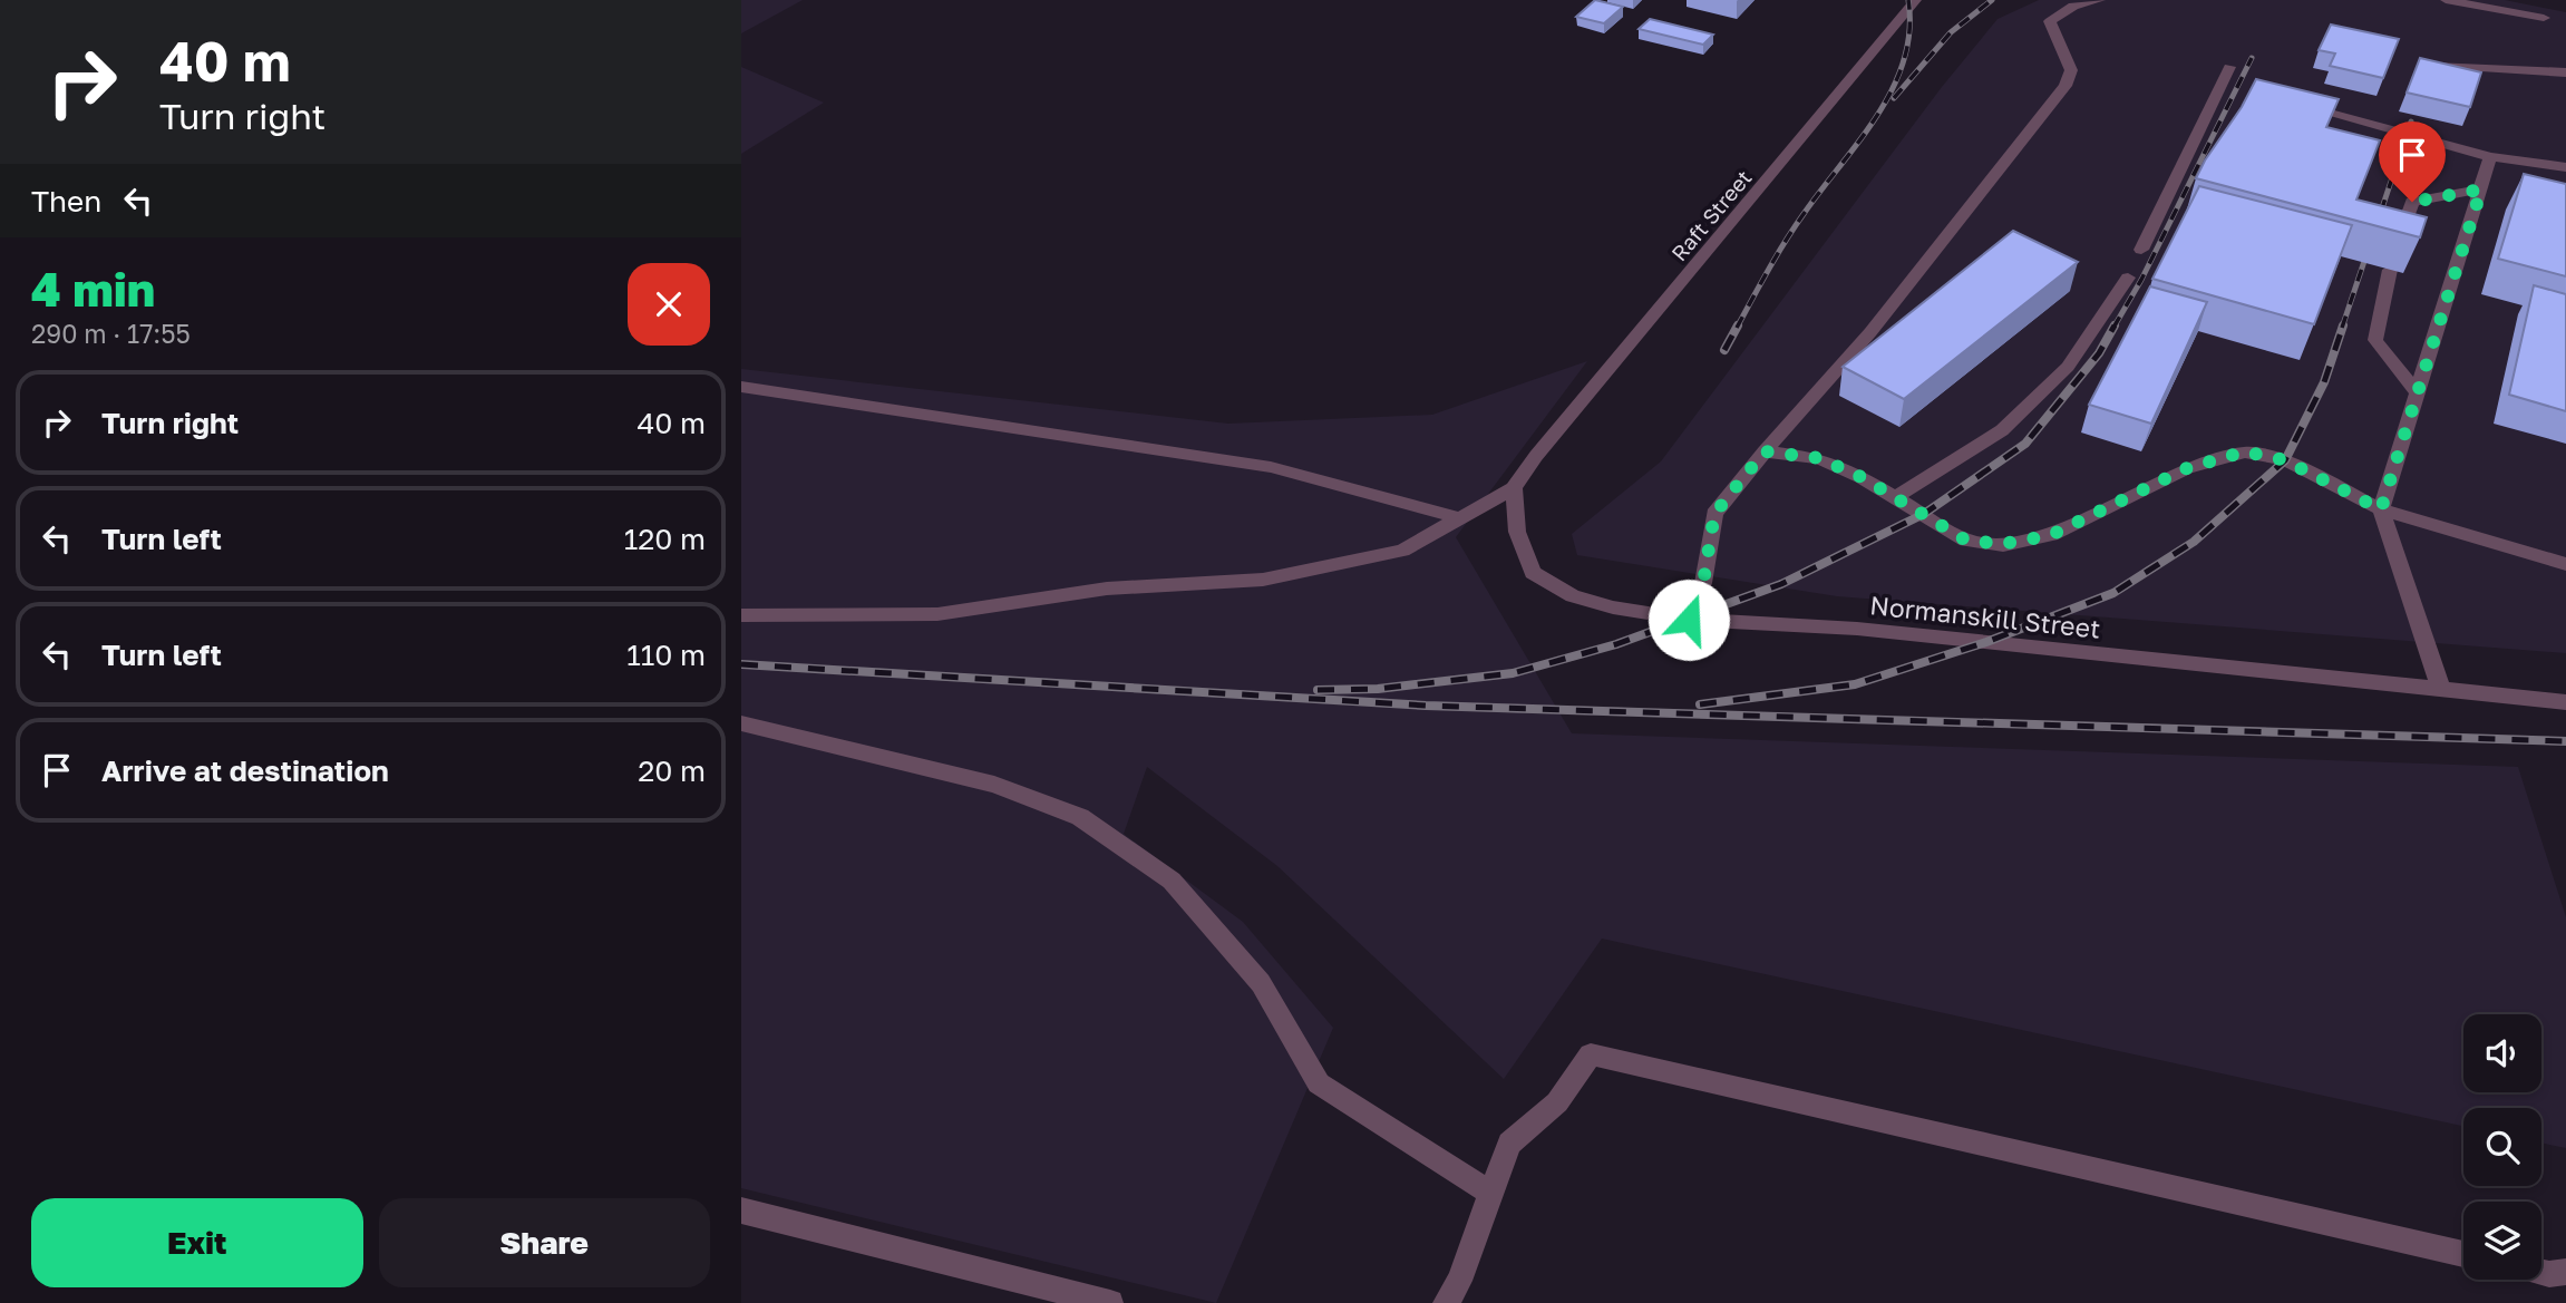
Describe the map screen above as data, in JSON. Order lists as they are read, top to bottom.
{
  "streets": {
    "lane": ["Raft Street", "Normanskill Street"]
  },
  "crossings": [
    ["Raft Street", "Normanskill Street"]
  ],
  "page": {
    "turn": ["40 m", "Turn right"],
    "then": "Then",
    "heading": ["4 min", "290 m · 17:55"],
    "list": [
      {
        "name": "Turn right",
        "value": "40 m"
      },
      {
        "name": "Turn left",
        "value": "120 m"
      },
      {
        "name": "Turn left",
        "value": "110 m"
      },
      {
        "name": "Arrive at destination",
        "value": "20 m"
      }
    ],
    "buttons": ["Exit", "Share"]
  }
}
